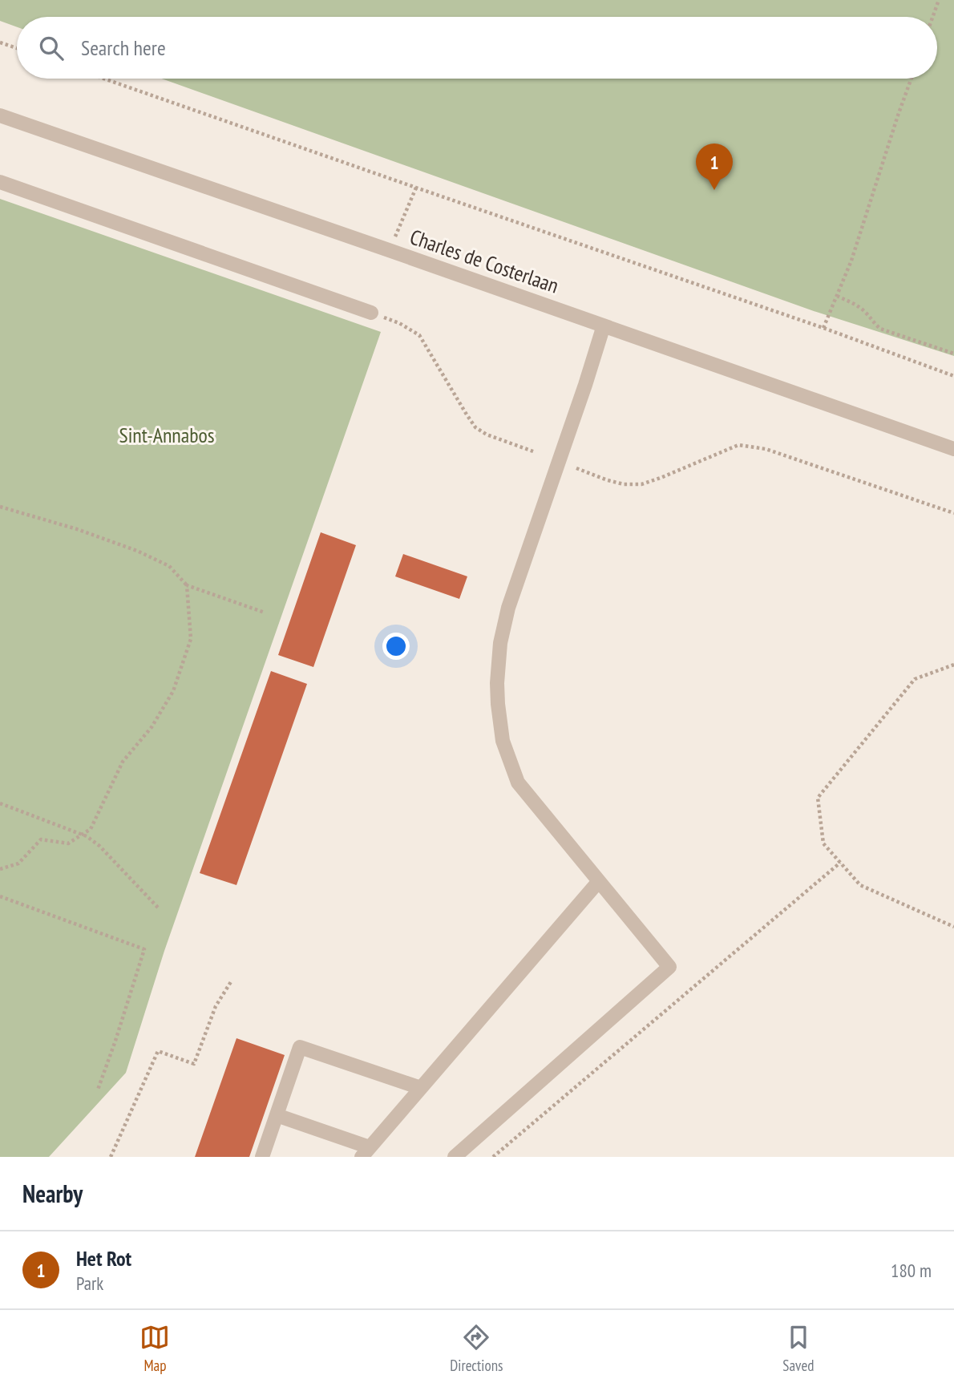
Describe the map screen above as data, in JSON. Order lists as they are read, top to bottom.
{
  "streets": {
    "lane": ["Charles de Costerlaan"]
  },
  "parks": ["Sint-Annabos"],
  "page": {
    "search": "Search here",
    "pins": "1",
    "heading": "Nearby",
    "list": [
      {
        "mark": "1",
        "name": "Het Rot",
        "note": "Park",
        "value": "180 m"
      }
    ],
    "nav": ["Map", "Directions", "Saved"]
  }
}
